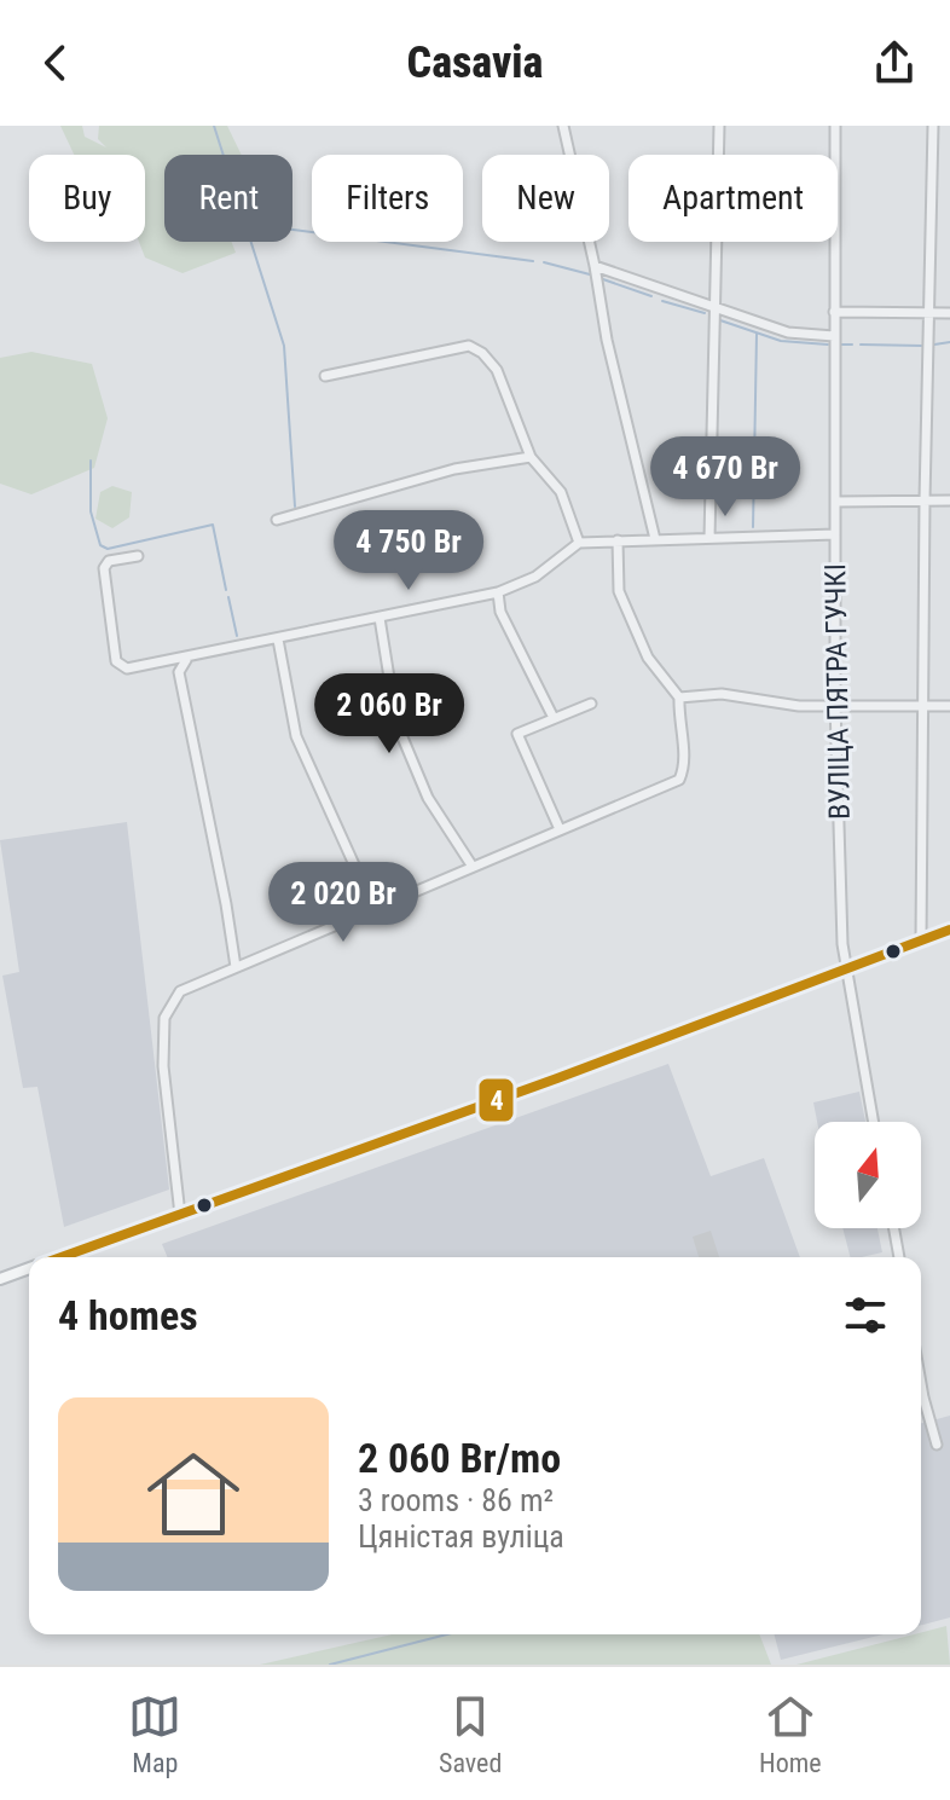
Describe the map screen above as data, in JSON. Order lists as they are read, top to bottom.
{
  "streets": {
    "street": ["ВУЛІЦА ПЯТРА ГУЧКІ"]
  },
  "lines": ["transit line 4"],
  "north": "top",
  "page": {
    "header": "Casavia",
    "chip": [
      "Buy",
      "Rent",
      "Filters",
      "New",
      "Apartment"
    ],
    "price": [
      "4 670 Br",
      "4 750 Br",
      "2 060 Br",
      "2 020 Br"
    ],
    "heading": "4 homes",
    "list": [
      {
        "name": "2 060 Br/mo",
        "note": "3 rooms · 86 m² · Цяністая вуліца"
      }
    ],
    "tabs": ["Map", "Saved", "Home"]
  }
}
